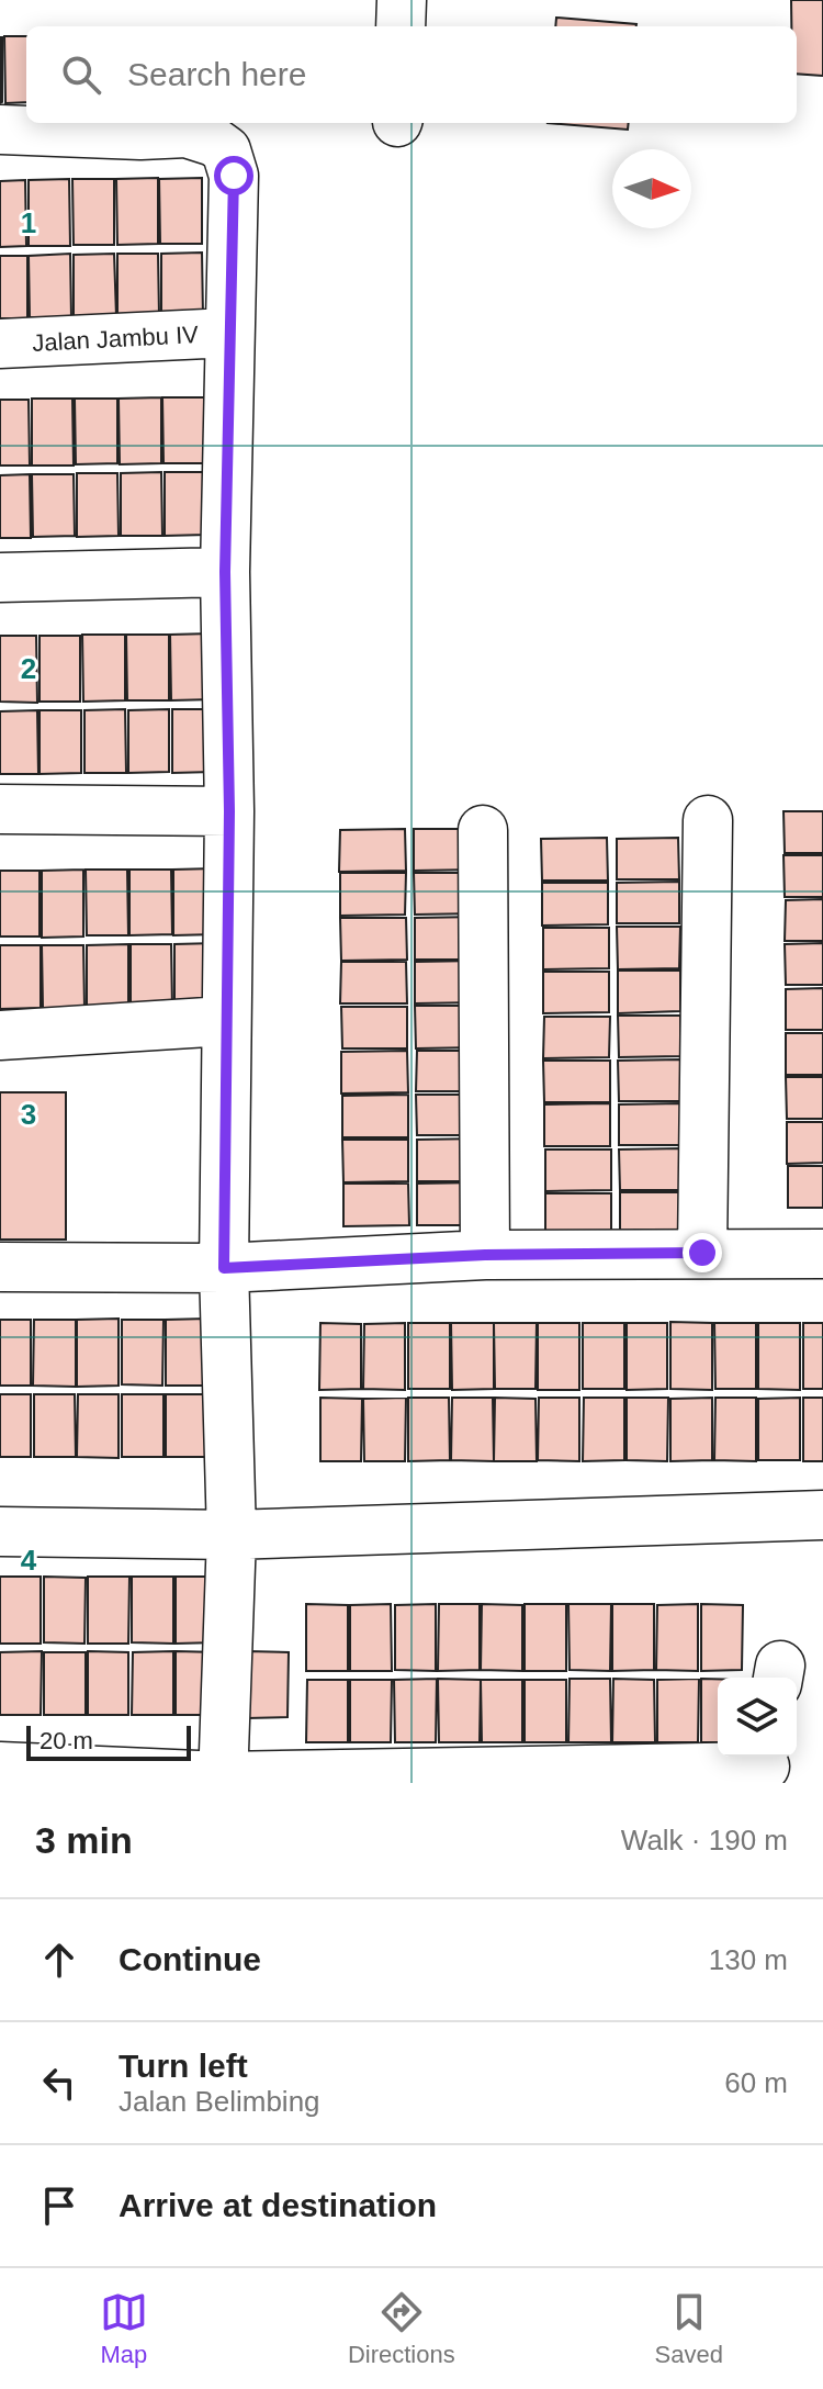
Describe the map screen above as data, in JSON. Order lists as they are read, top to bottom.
{
  "streets": {
    "street": ["Jalan Jambu IV"]
  },
  "scale_bar": "20 m",
  "north": "right",
  "page": {
    "search": "Search here",
    "scale": "20 m",
    "heading": ["3 min", "Walk · 190 m"],
    "list": [
      ["Continue", "130 m"],
      ["Turn left", "Jalan Belimbing", "60 m"],
      "Arrive at destination"
    ],
    "nav": ["Map", "Directions", "Saved"]
  },
  "grid": {
    "rows": [
      "1",
      "2",
      "3",
      "4"
    ]
  }
}
